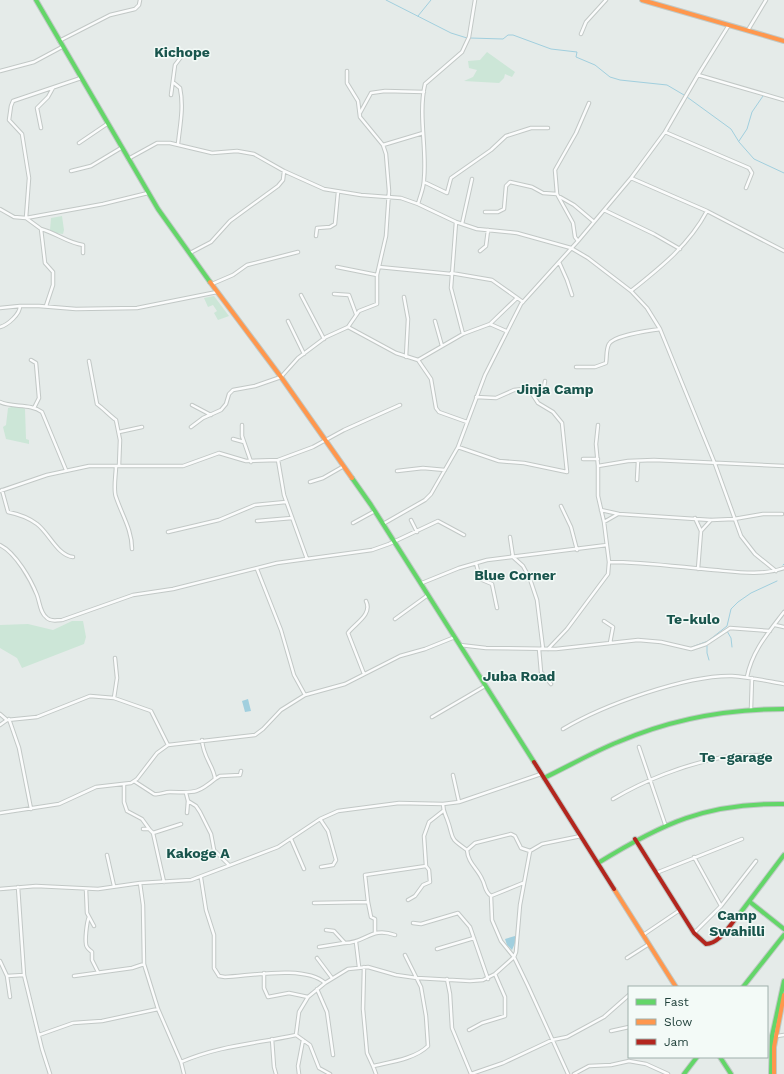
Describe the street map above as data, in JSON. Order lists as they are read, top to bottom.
{
  "districts": [
    "Kichope",
    "Jinja Camp",
    "Blue Corner",
    "Te-kulo",
    "Juba Road",
    "Te -garage",
    "Kakoge A",
    "Camp Swahilli"
  ],
  "legend": ["Fast", "Slow", "Jam"]
}
